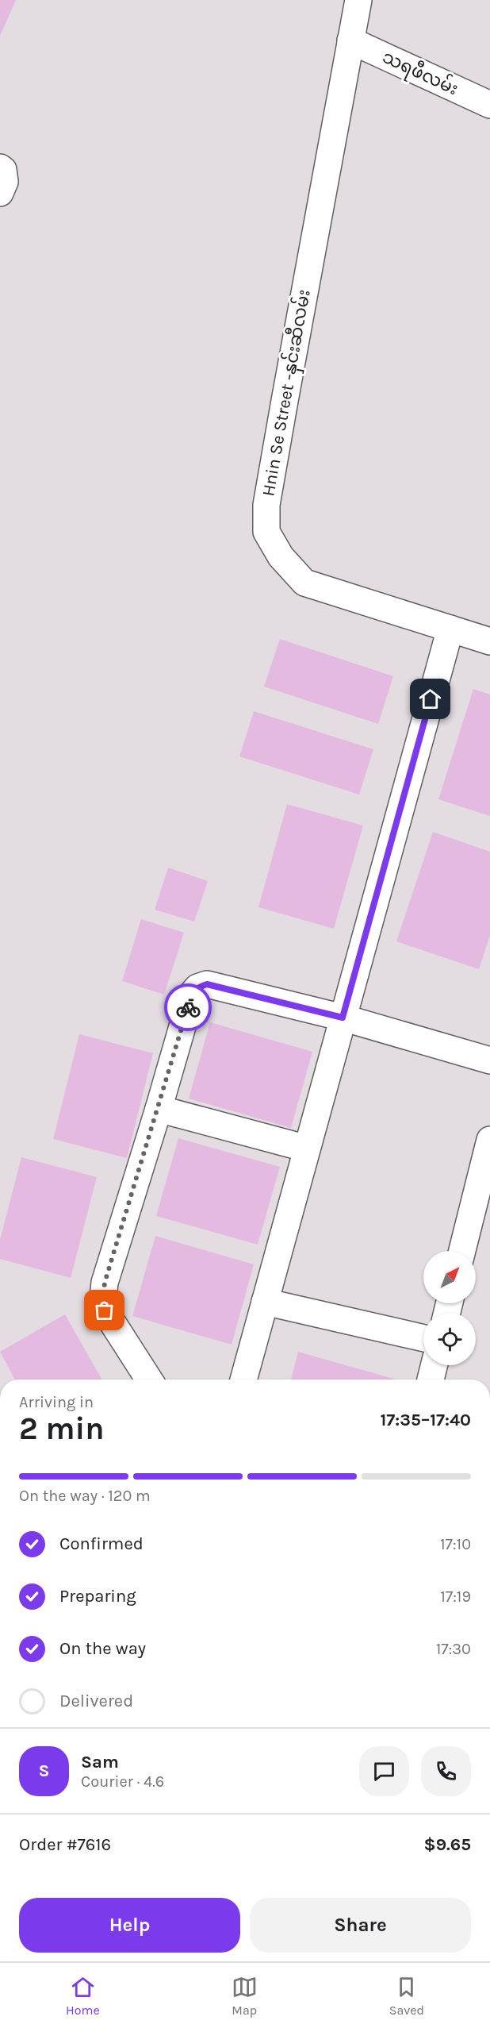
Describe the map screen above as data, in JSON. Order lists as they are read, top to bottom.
{
  "streets": {
    "street": ["သရဖီလမ်း", "Hnin Se Street -နှင်းဆီလမ်း"]
  },
  "crossings": [
    ["သရဖီလမ်း", "Hnin Se Street -နှင်းဆီလမ်း"]
  ],
  "north": "top right",
  "page": {
    "heading": ["2 min", "Arriving in", "17:35–17:40"],
    "panel": [
      "Sam",
      "Courier · 4.6",
      "Order #7616",
      "$9.65"
    ],
    "bar": "On the way · 120 m",
    "list": [
      ["Confirmed", "17:10"],
      ["Preparing", "17:19"],
      ["On the way", "17:30"],
      "Delivered"
    ],
    "round": "S",
    "buttons": ["Help", "Share"],
    "tabs": ["Home", "Map", "Saved"]
  }
}
